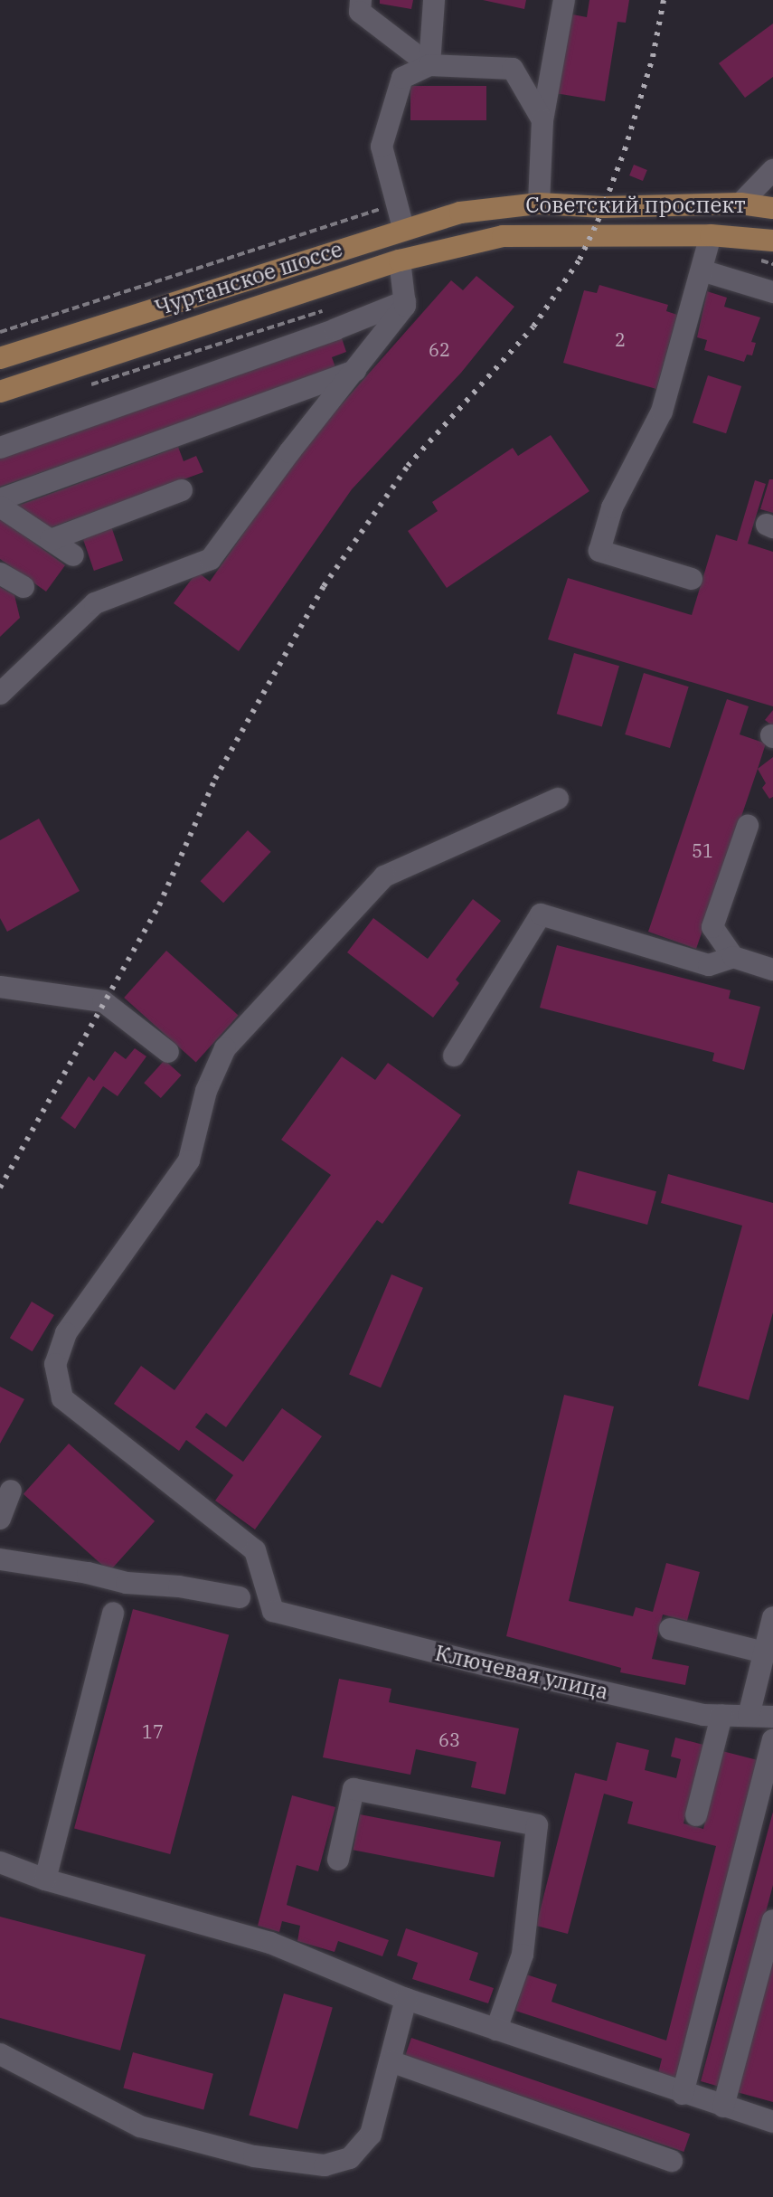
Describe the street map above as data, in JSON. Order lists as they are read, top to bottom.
{
  "streets": {
    "main road": ["Советский проспект", "Чуртанское шоссе"],
    "street": ["Ключевая улица"]
  },
  "crossings": [
    ["Советский проспект", "Чуртанское шоссе"]
  ],
  "house_numbers": [
    "2",
    "62",
    "51",
    "17",
    "63"
  ]
}
